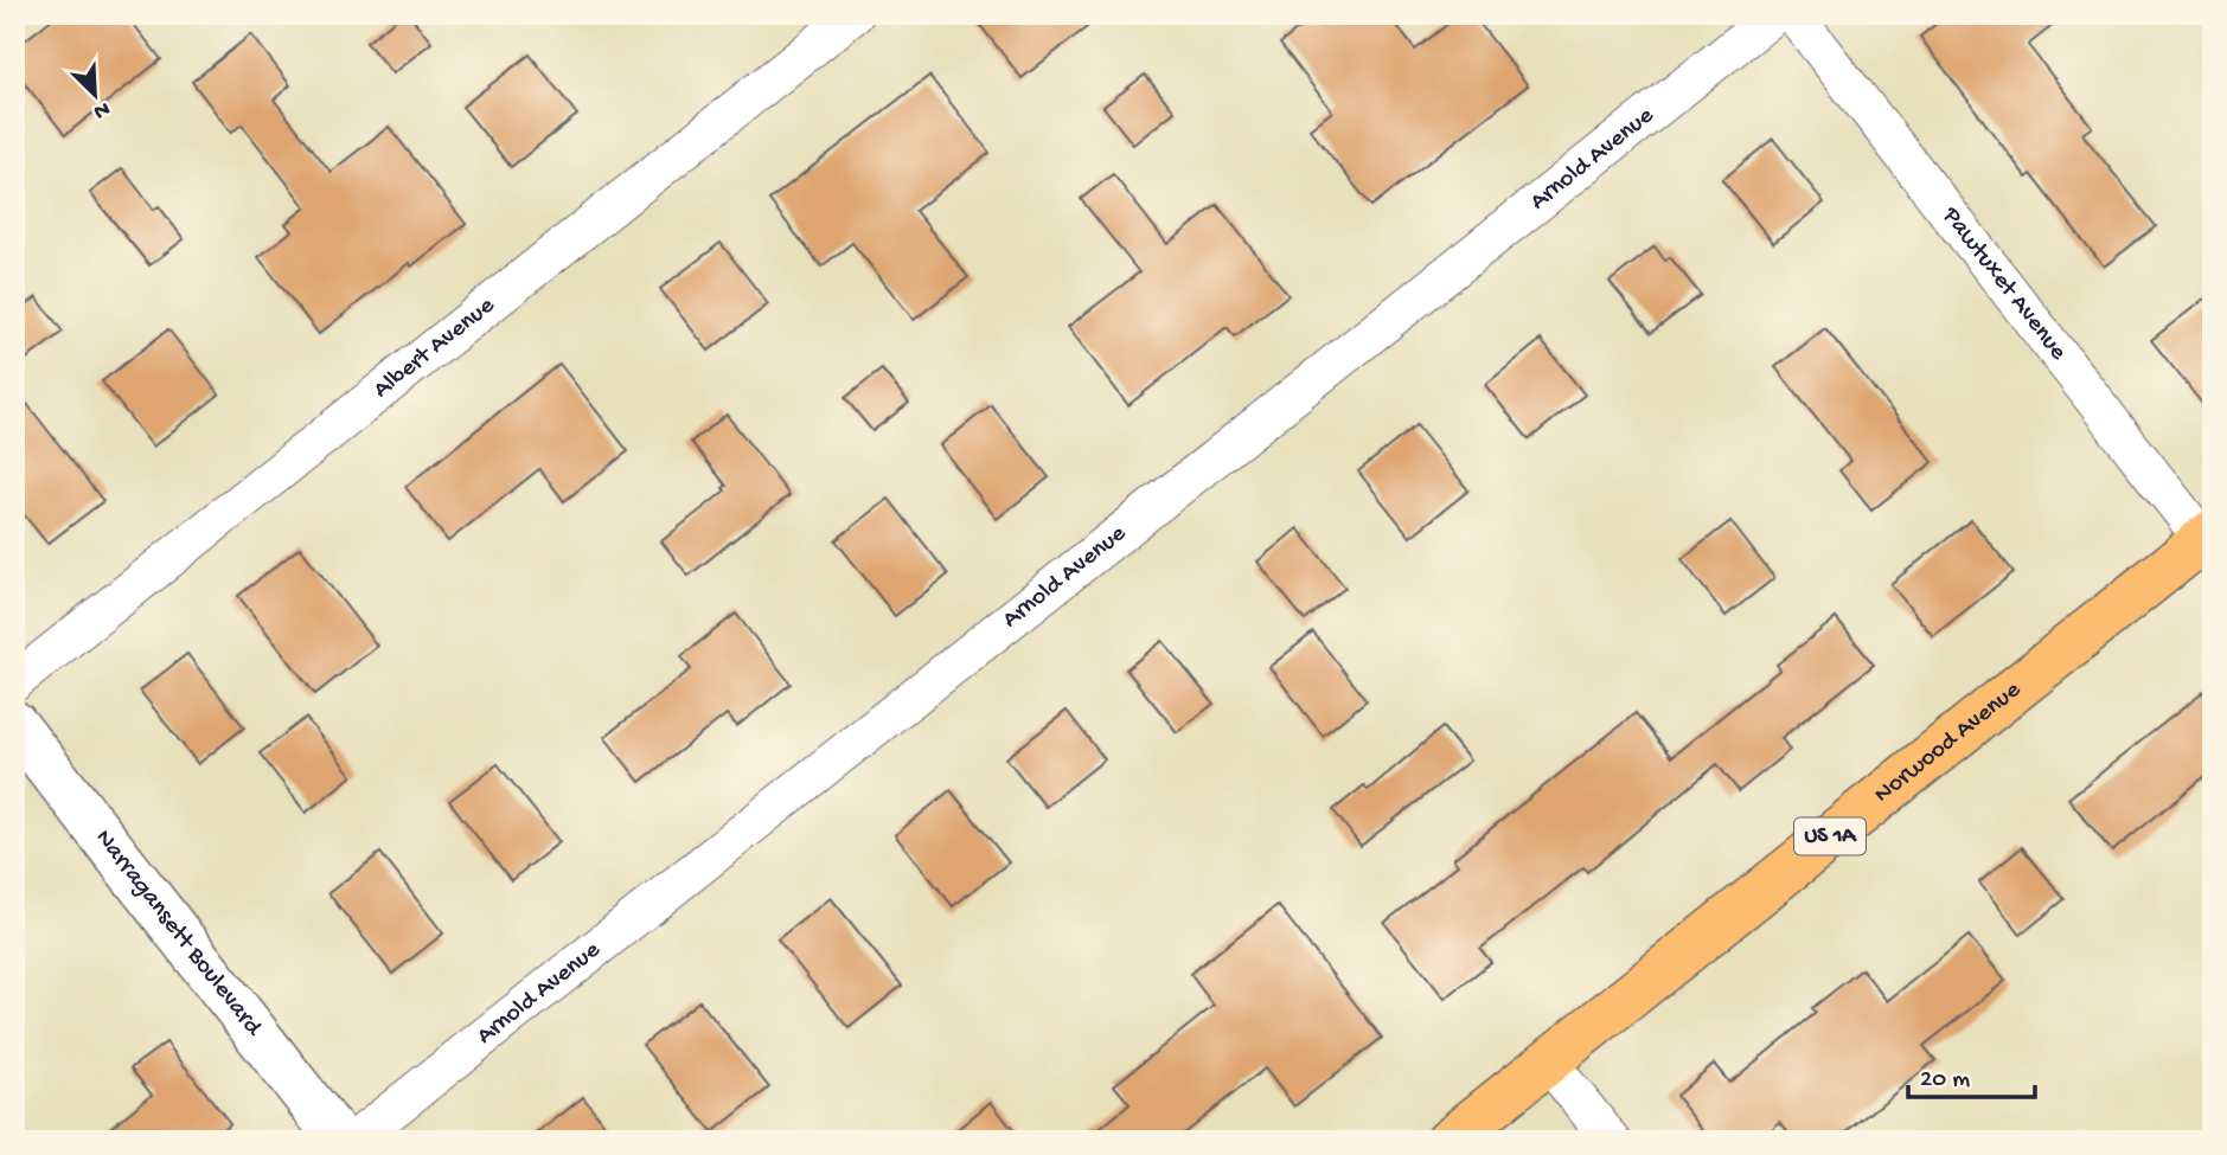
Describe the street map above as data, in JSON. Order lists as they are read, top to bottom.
{
  "streets": {
    "main road": ["Norwood Avenue", "US 1A"],
    "street": [
      "Arnold Avenue",
      "Pawtuxet Avenue",
      "Albert Avenue",
      "Narragansett Boulevard"
    ]
  },
  "crossings": [
    ["Pawtuxet Avenue", "Norwood Avenue"]
  ],
  "scale_bar": "20 m",
  "north": "bottom right"
}
